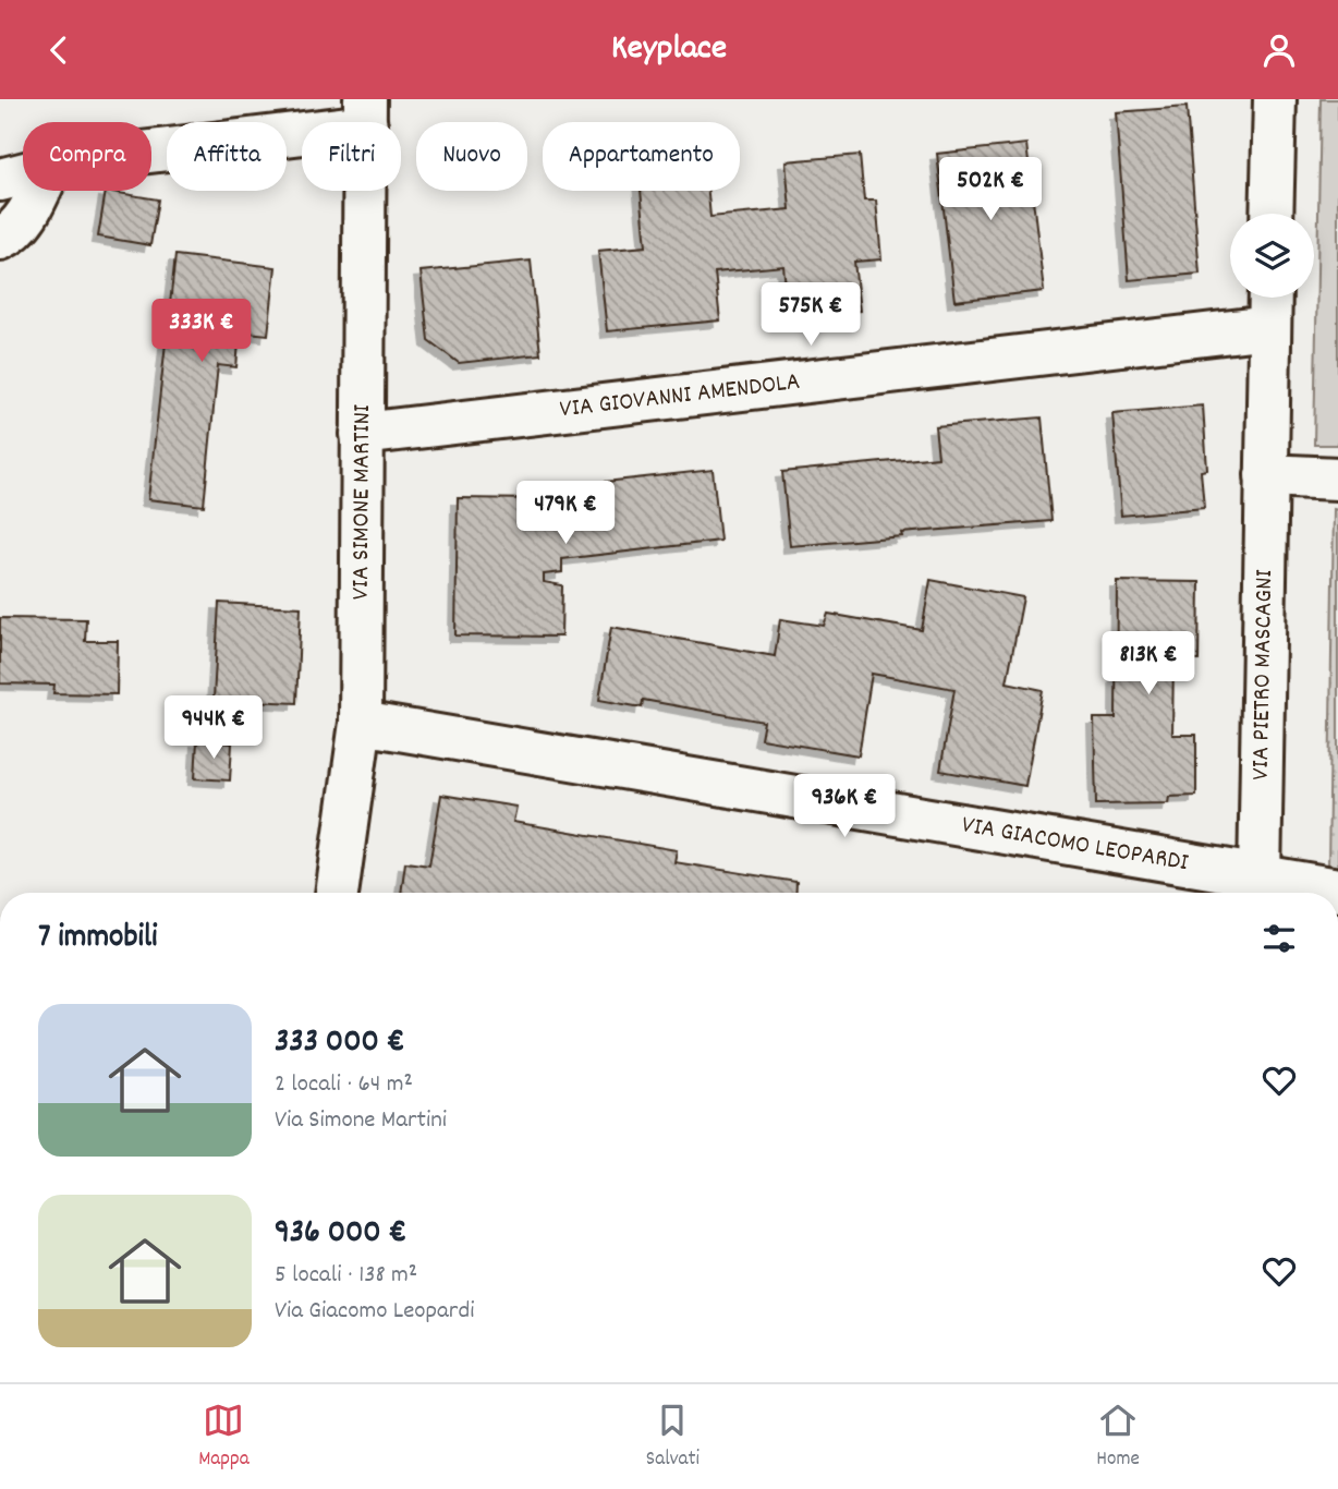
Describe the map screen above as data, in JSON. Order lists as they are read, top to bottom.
{
  "streets": {
    "street": [
      "VIA GIOVANNI AMENDOLA",
      "VIA SIMONE MARTINI",
      "VIA PIETRO MASCAGNI",
      "VIA GIACOMO LEOPARDI"
    ]
  },
  "crossings": [
    ["VIA GIOVANNI AMENDOLA", "VIA SIMONE MARTINI"],
    ["VIA GIOVANNI AMENDOLA", "VIA PIETRO MASCAGNI"],
    ["VIA SIMONE MARTINI", "VIA GIACOMO LEOPARDI"],
    ["VIA PIETRO MASCAGNI", "VIA GIACOMO LEOPARDI"]
  ],
  "page": {
    "header": "Keyplace",
    "chip": [
      "Compra",
      "Affitta",
      "Filtri",
      "Nuovo",
      "Appartamento"
    ],
    "price": [
      "502K €",
      "575K €",
      "333K €",
      "479K €",
      "813K €",
      "944K €",
      "936K €"
    ],
    "heading": "7 immobili",
    "list": [
      {
        "name": "333 000 €",
        "note": "2 locali · 64 m² · Via Simone Martini"
      },
      {
        "name": "936 000 €",
        "note": "5 locali · 138 m² · Via Giacomo Leopardi"
      }
    ],
    "tabs": ["Mappa", "Salvati", "Home"]
  }
}
